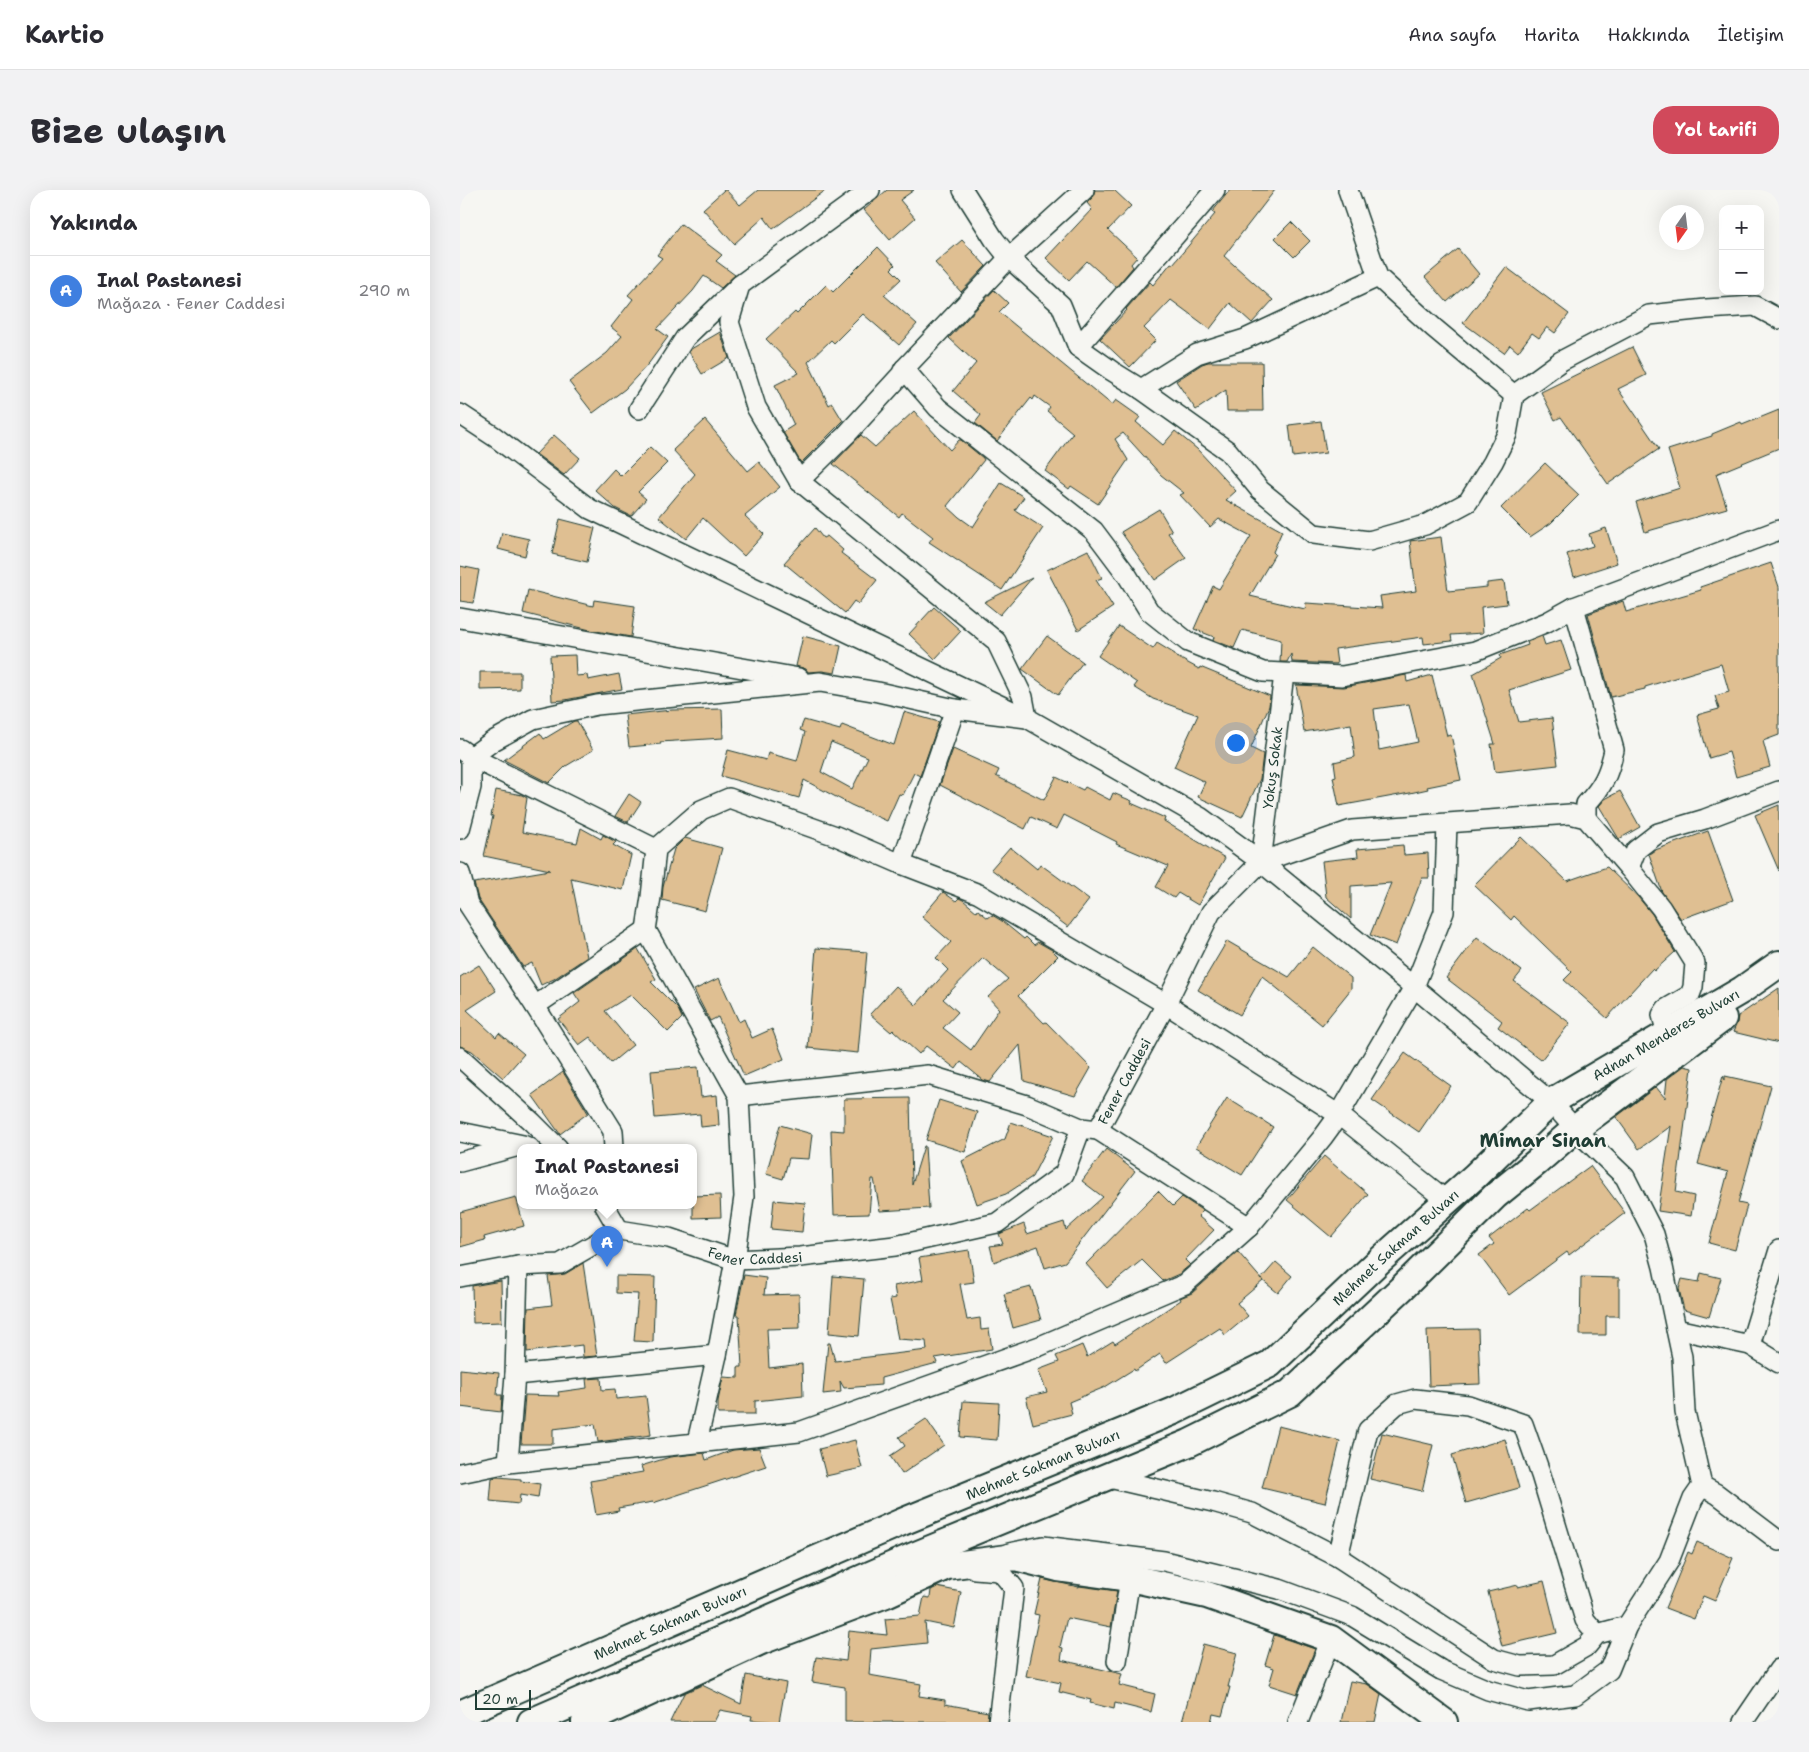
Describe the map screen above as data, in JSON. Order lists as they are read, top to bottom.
{
  "streets": {
    "main road": ["Adnan Menderes Bulvarı", "Mehmet Sakman Bulvarı"],
    "street": ["Yokuş Sokak", "Fener Caddesi"]
  },
  "crossings": [
    ["Yokuş Sokak", "Fener Caddesi"],
    ["Adnan Menderes Bulvarı", "Mehmet Sakman Bulvarı"]
  ],
  "districts": ["Mimar Sinan"],
  "scale_bar": "20 m",
  "north": "bottom",
  "page": {
    "header": "Kartio",
    "nav": [
      "Ana sayfa",
      "Harita",
      "Hakkında",
      "İletişim"
    ],
    "buttons": "Yol tarifi",
    "title": "Bize ulaşın",
    "heading": "Yakında",
    "map_buttons": ["+", "−"],
    "list": [
      {
        "mark": "A",
        "name": "Inal Pastanesi",
        "note": "Mağaza · Fener Caddesi",
        "value": "290 m"
      }
    ],
    "popup": ["Inal Pastanesi", "Mağaza"],
    "pins": "A",
    "scale": "20 m"
  }
}
